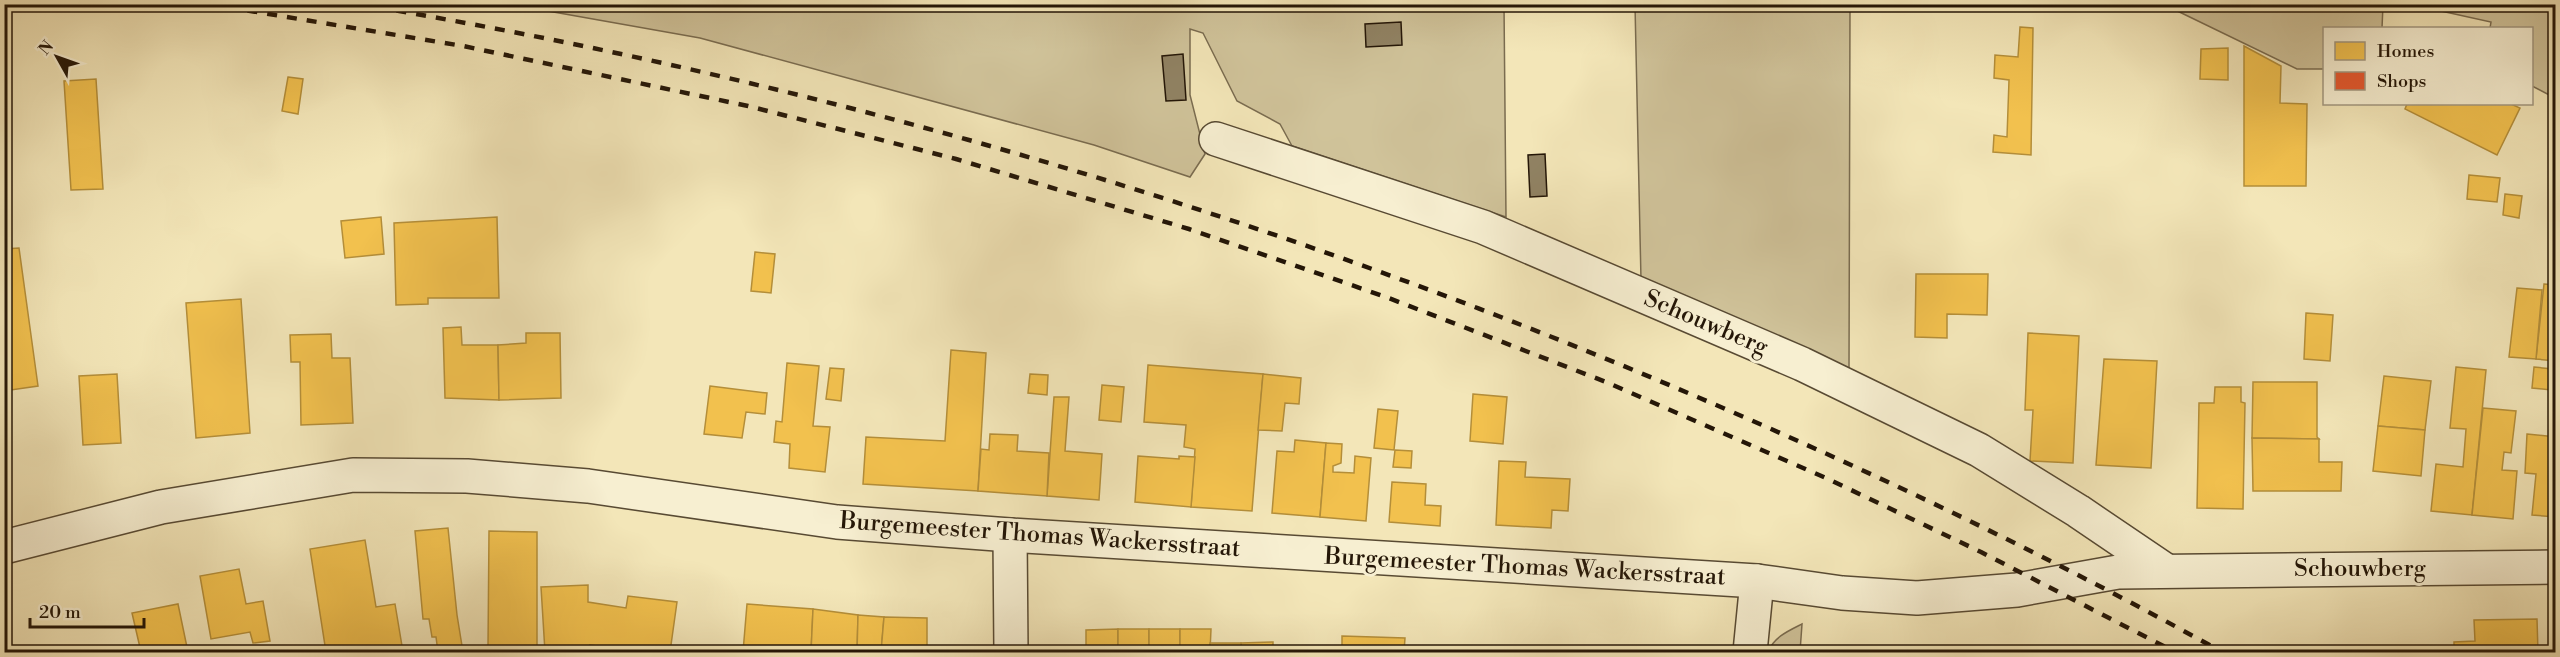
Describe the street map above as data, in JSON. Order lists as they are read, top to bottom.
{
  "streets": {
    "street": ["Schouwberg", "Burgemeester Thomas Wackersstraat"]
  },
  "crossings": [
    ["Schouwberg", "Burgemeester Thomas Wackersstraat"]
  ],
  "legend": ["Homes", "Shops"],
  "scale_bar": "20 m",
  "north": "top left"
}
